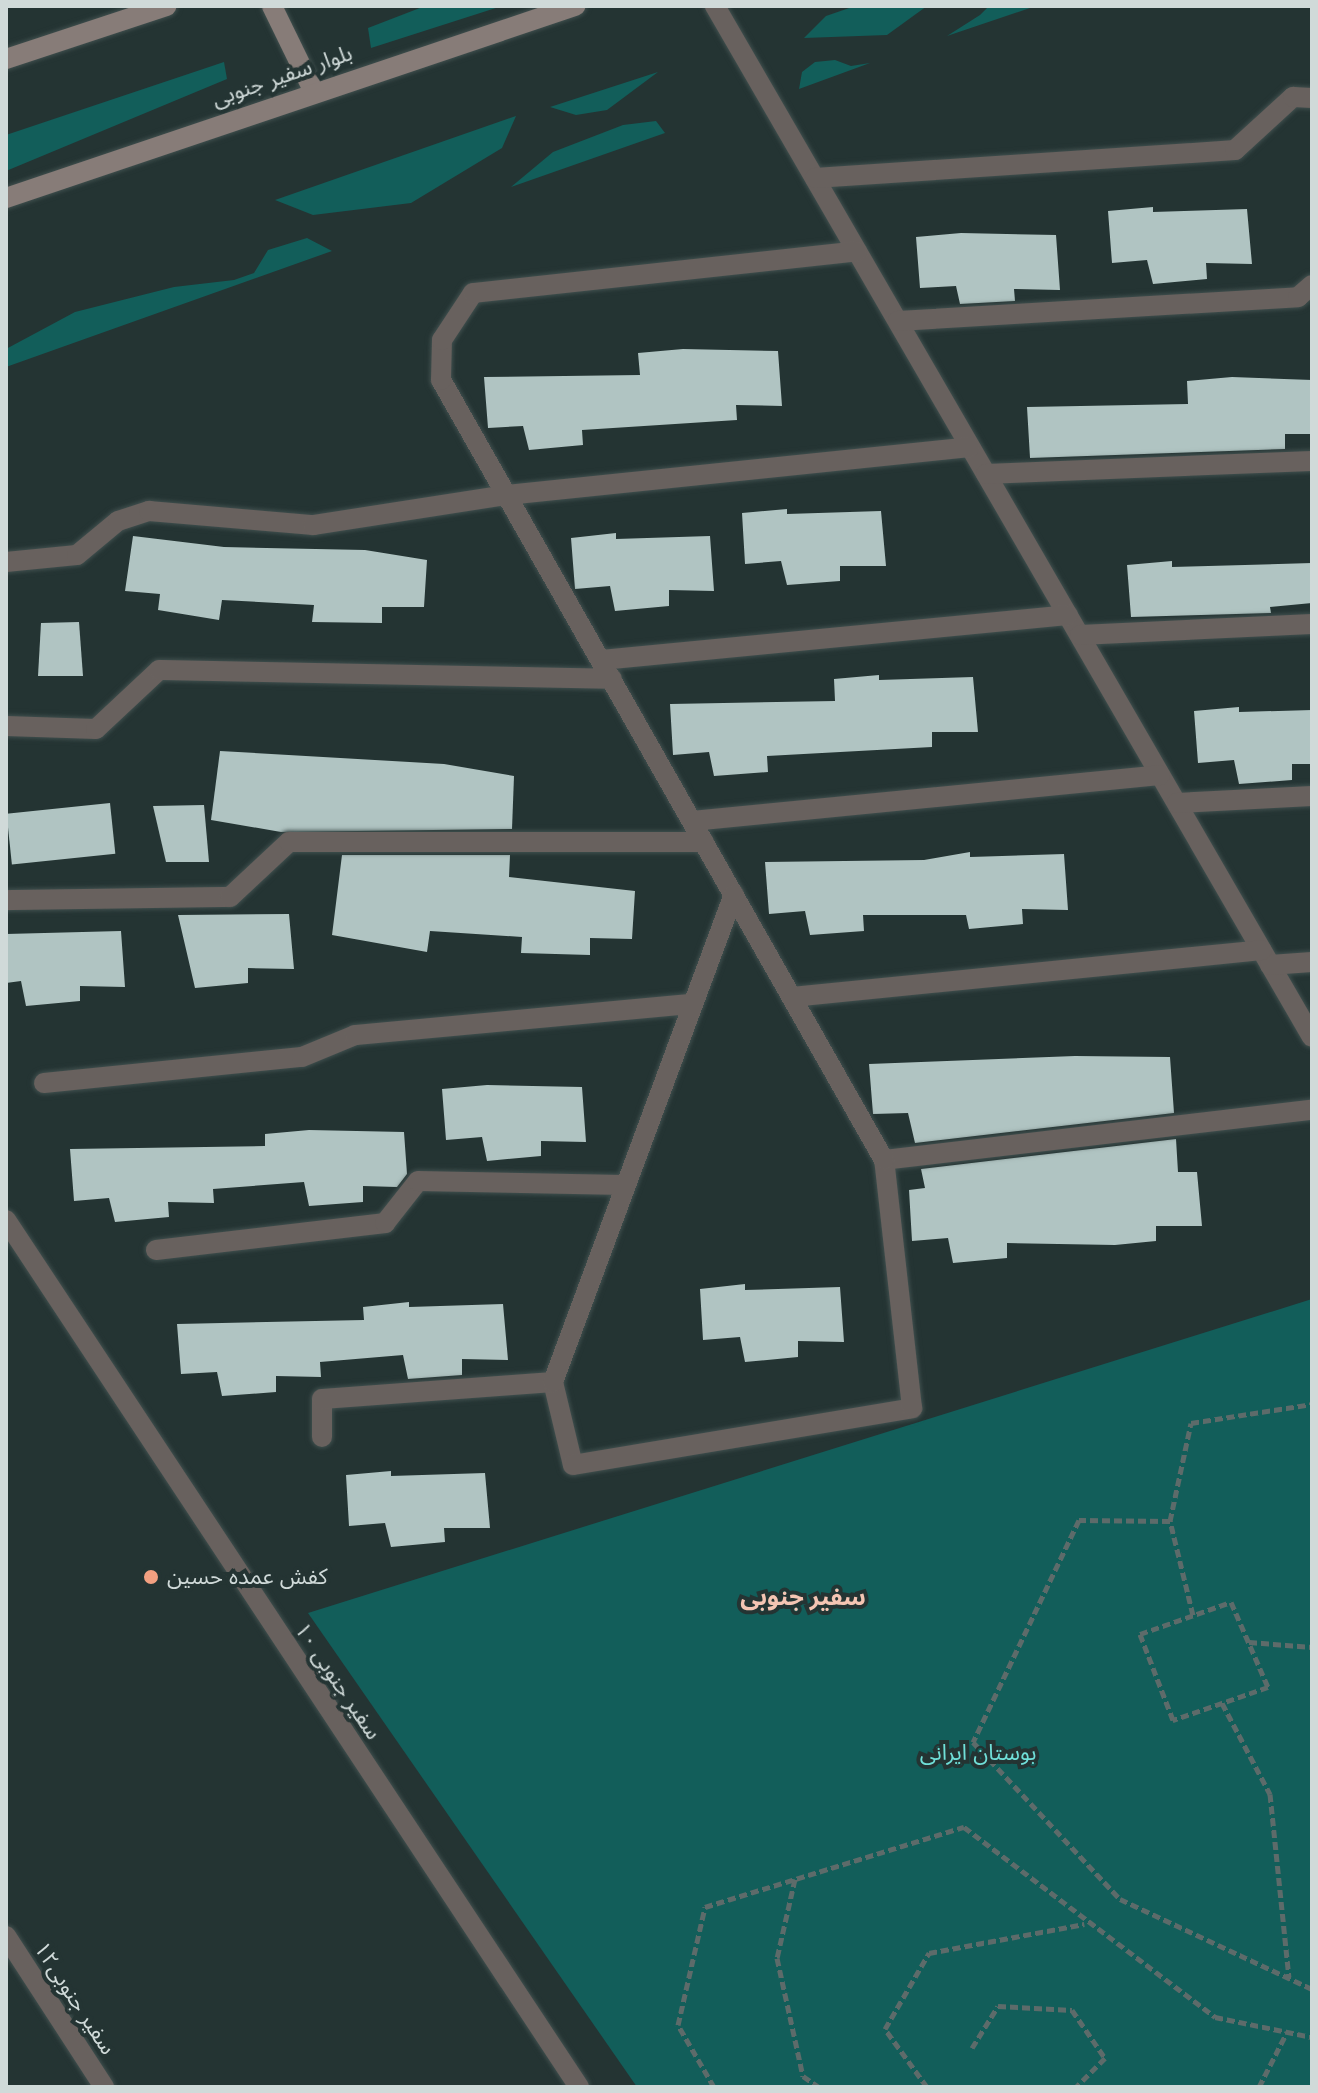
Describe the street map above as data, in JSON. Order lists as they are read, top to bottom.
{
  "streets": {
    "main road": ["بلوار سفیر جنوبی"],
    "street": ["سفیر جنوبی ۱۰", "سفیر جنوبی۱۲"]
  },
  "districts": ["سفیر جنوبی"],
  "parks": ["بوستان ایرانی"],
  "places": ["کفش عمده حسین"]
}
